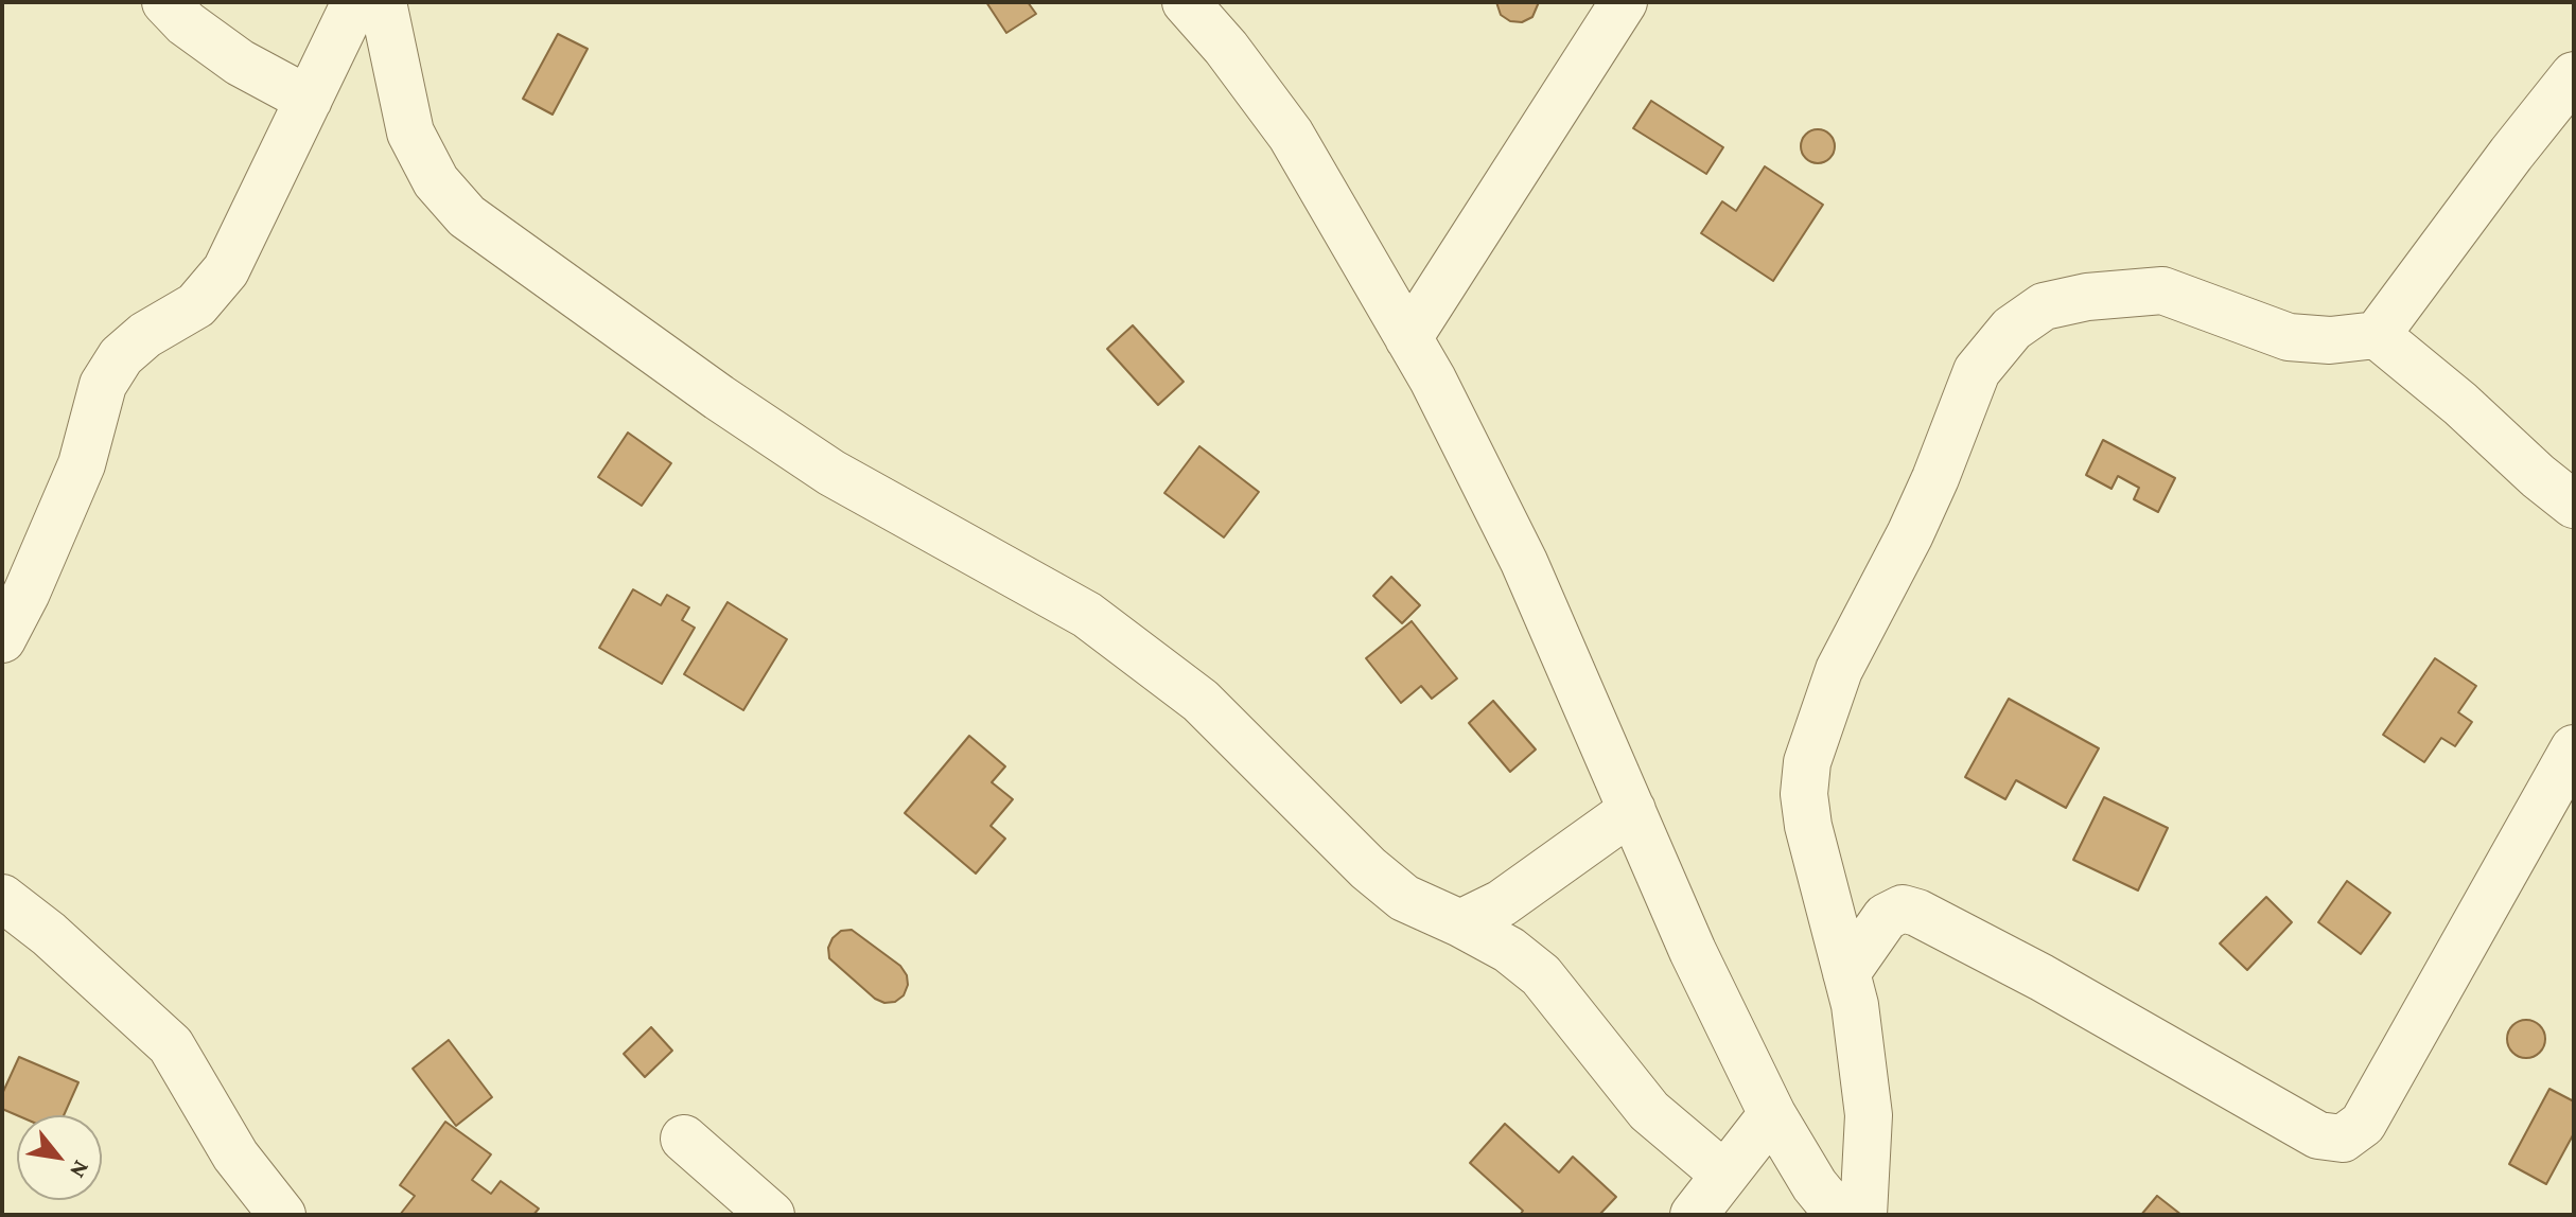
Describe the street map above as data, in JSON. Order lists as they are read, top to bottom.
{
  "north": "bottom right"
}
